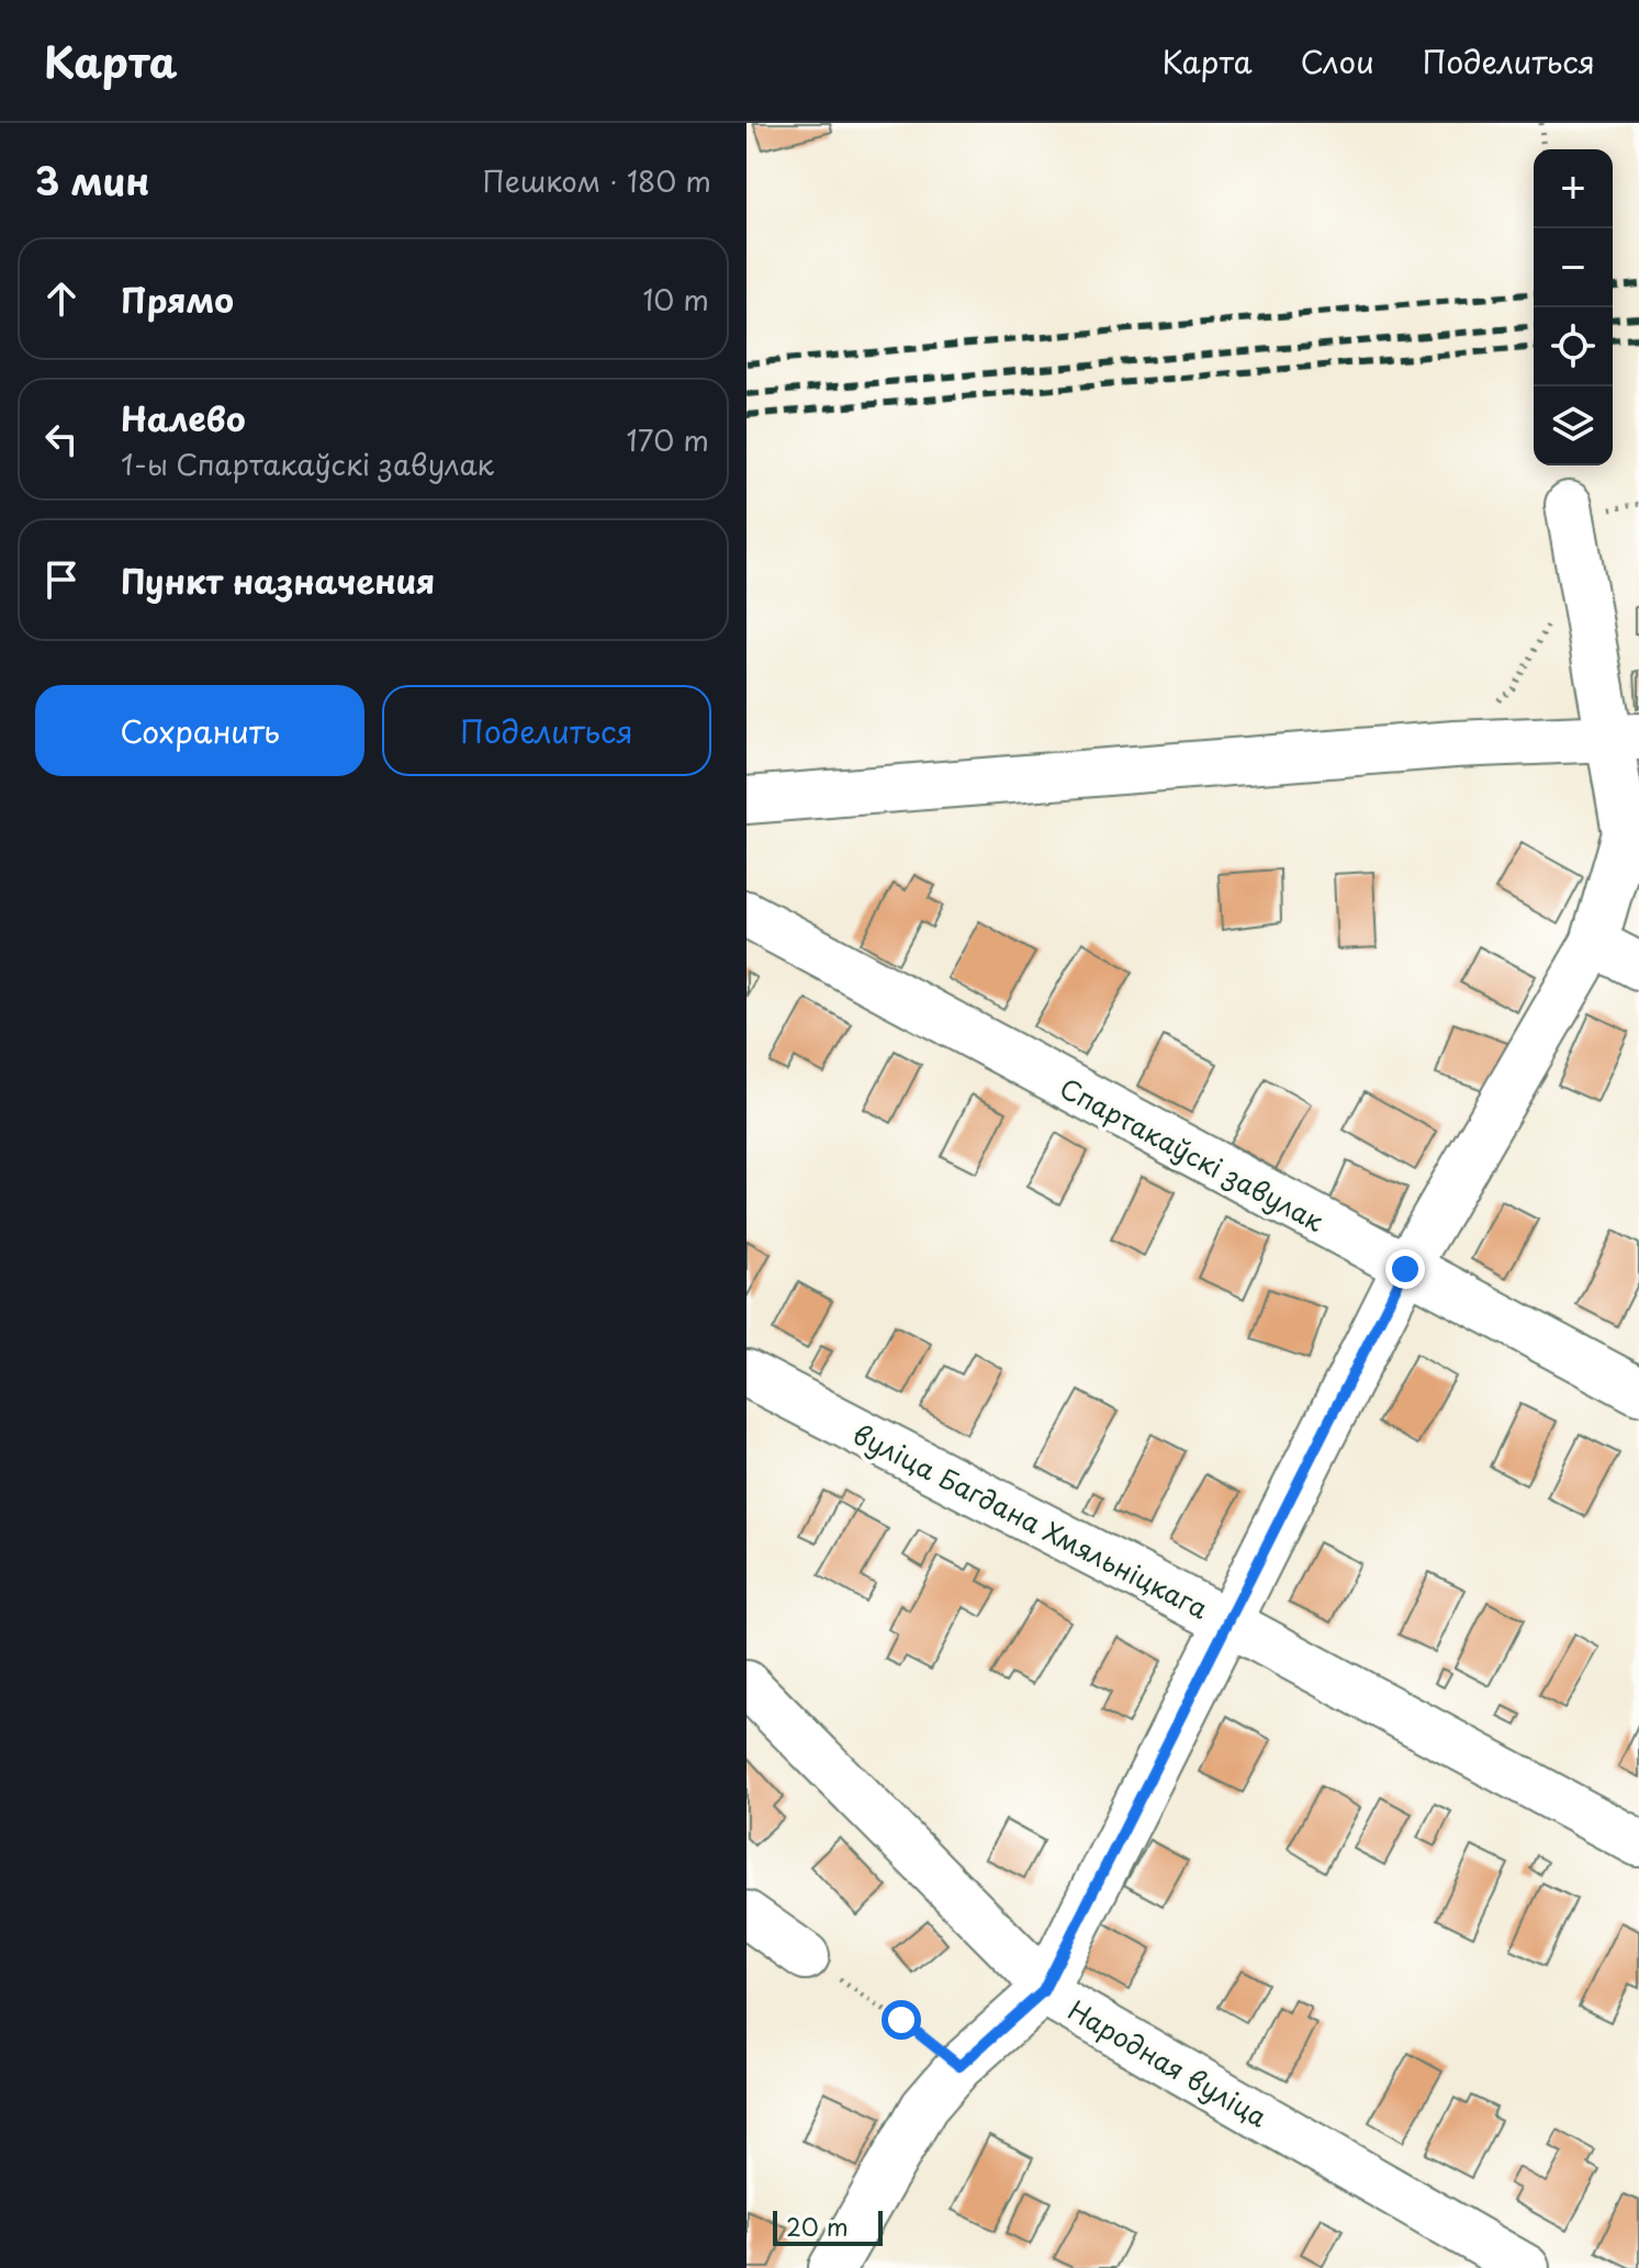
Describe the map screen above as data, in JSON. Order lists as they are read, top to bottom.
{
  "streets": {
    "street": ["Спартакаўскі завулак", "вуліца Багдана Хмяльніцкага", "Народная вуліца"]
  },
  "scale_bar": "20 m",
  "page": {
    "header": "Карта",
    "nav": ["Карта", "Слои", "Поделиться"],
    "heading": ["3 мин", "Пешком · 180 m"],
    "map_buttons": ["+", "−"],
    "list": [
      ["Прямо", "10 m"],
      ["Налево", "1-ы Спартакаўскі завулак", "170 m"],
      "Пункт назначения"
    ],
    "buttons": ["Сохранить", "Поделиться"],
    "scale": "20 m"
  }
}
